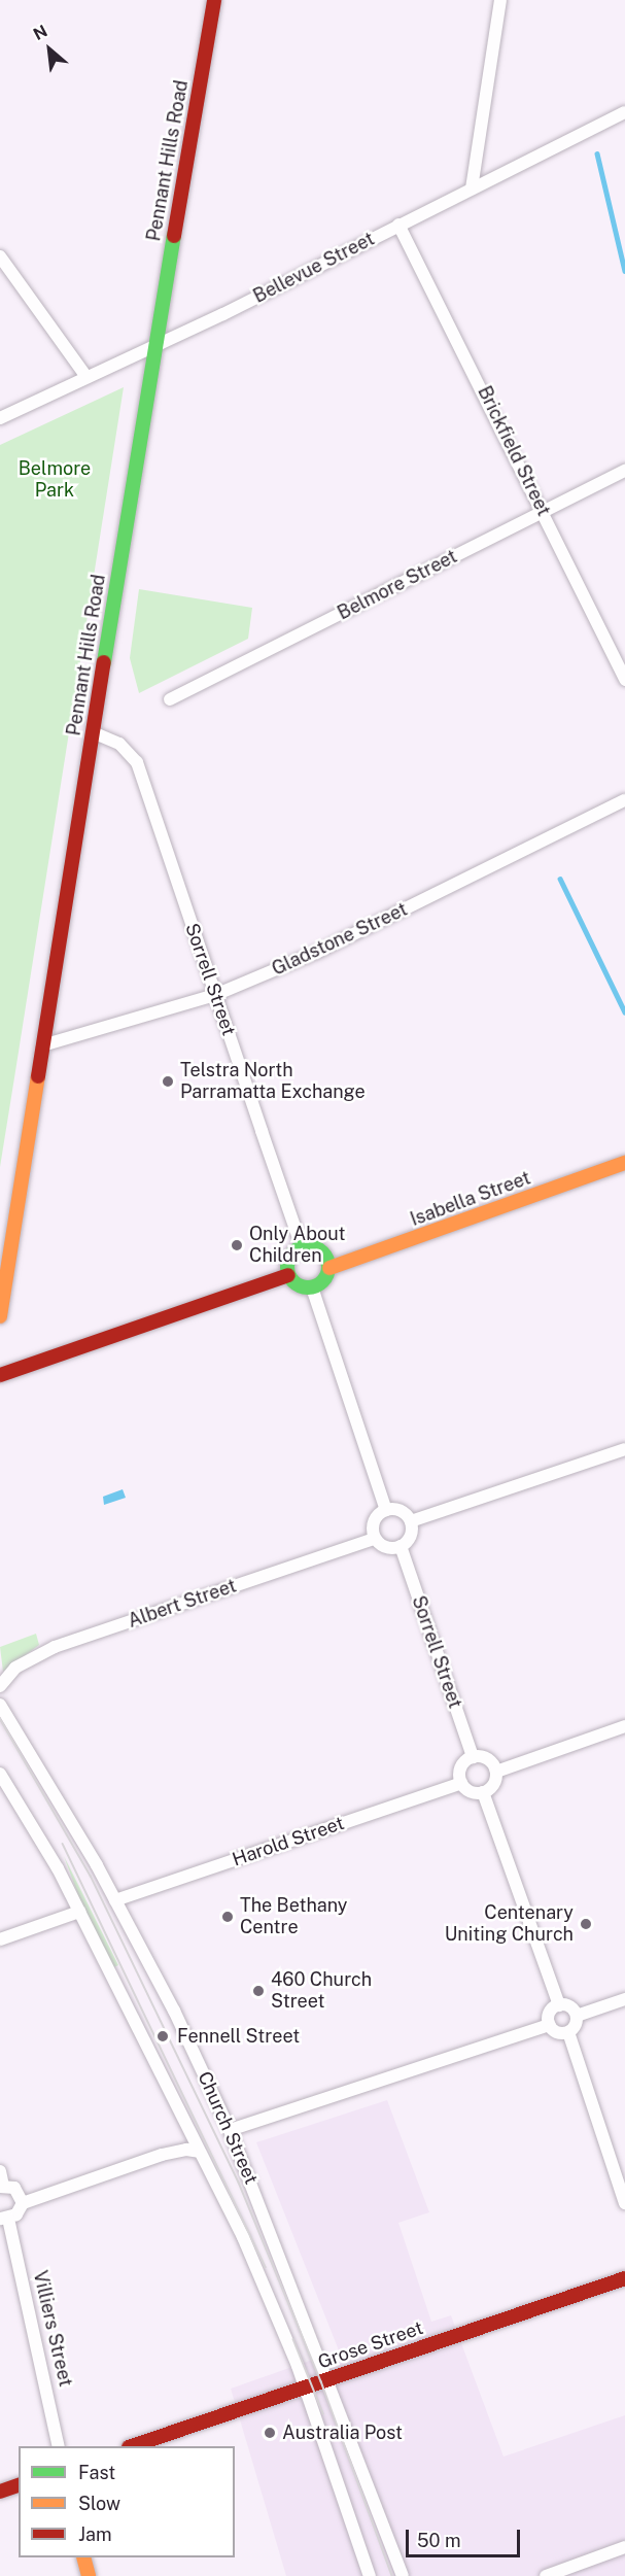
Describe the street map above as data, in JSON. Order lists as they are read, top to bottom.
{
  "streets": {
    "main road": ["Pennant Hills Road", "Isabella Street", "Grose Street"],
    "street": [
      "Bellevue Street",
      "Brickfield Street",
      "Belmore Street",
      "Gladstone Street",
      "Sorrell Street",
      "Albert Street",
      "Harold Street",
      "Church Street",
      "Villiers Street"
    ]
  },
  "crossings": [
    ["Pennant Hills Road", "Bellevue Street"],
    ["Pennant Hills Road", "Gladstone Street"],
    ["Pennant Hills Road", "Sorrell Street"],
    ["Bellevue Street", "Brickfield Street"],
    ["Brickfield Street", "Belmore Street"],
    ["Gladstone Street", "Sorrell Street"],
    ["Sorrell Street", "Isabella Street"],
    ["Sorrell Street", "Albert Street"],
    ["Sorrell Street", "Harold Street"],
    ["Harold Street", "Church Street"],
    ["Church Street", "Grose Street"]
  ],
  "parks": ["Belmore Park"],
  "places": [
    "Telstra North Parramatta Exchange",
    "Only About Children",
    "The Bethany Centre",
    "Centenary Uniting Church",
    "460 Church Street",
    "Fennell Street",
    "Australia Post"
  ],
  "legend": ["Fast", "Slow", "Jam"],
  "scale_bar": "50 m",
  "north": "top left"
}
